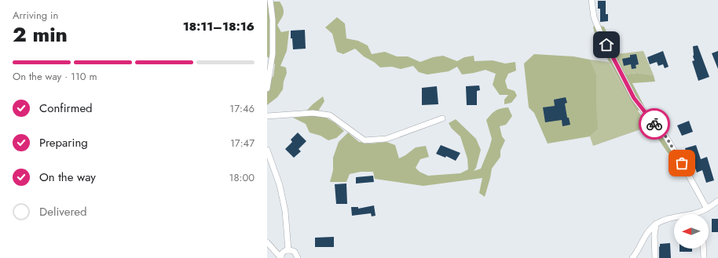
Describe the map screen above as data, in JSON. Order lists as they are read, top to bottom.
{
  "north": "left",
  "page": {
    "heading": ["2 min", "Arriving in", "18:11–18:16"],
    "bar": "On the way · 110 m",
    "list": [
      ["Confirmed", "17:46"],
      ["Preparing", "17:47"],
      ["On the way", "18:00"],
      "Delivered"
    ]
  }
}
